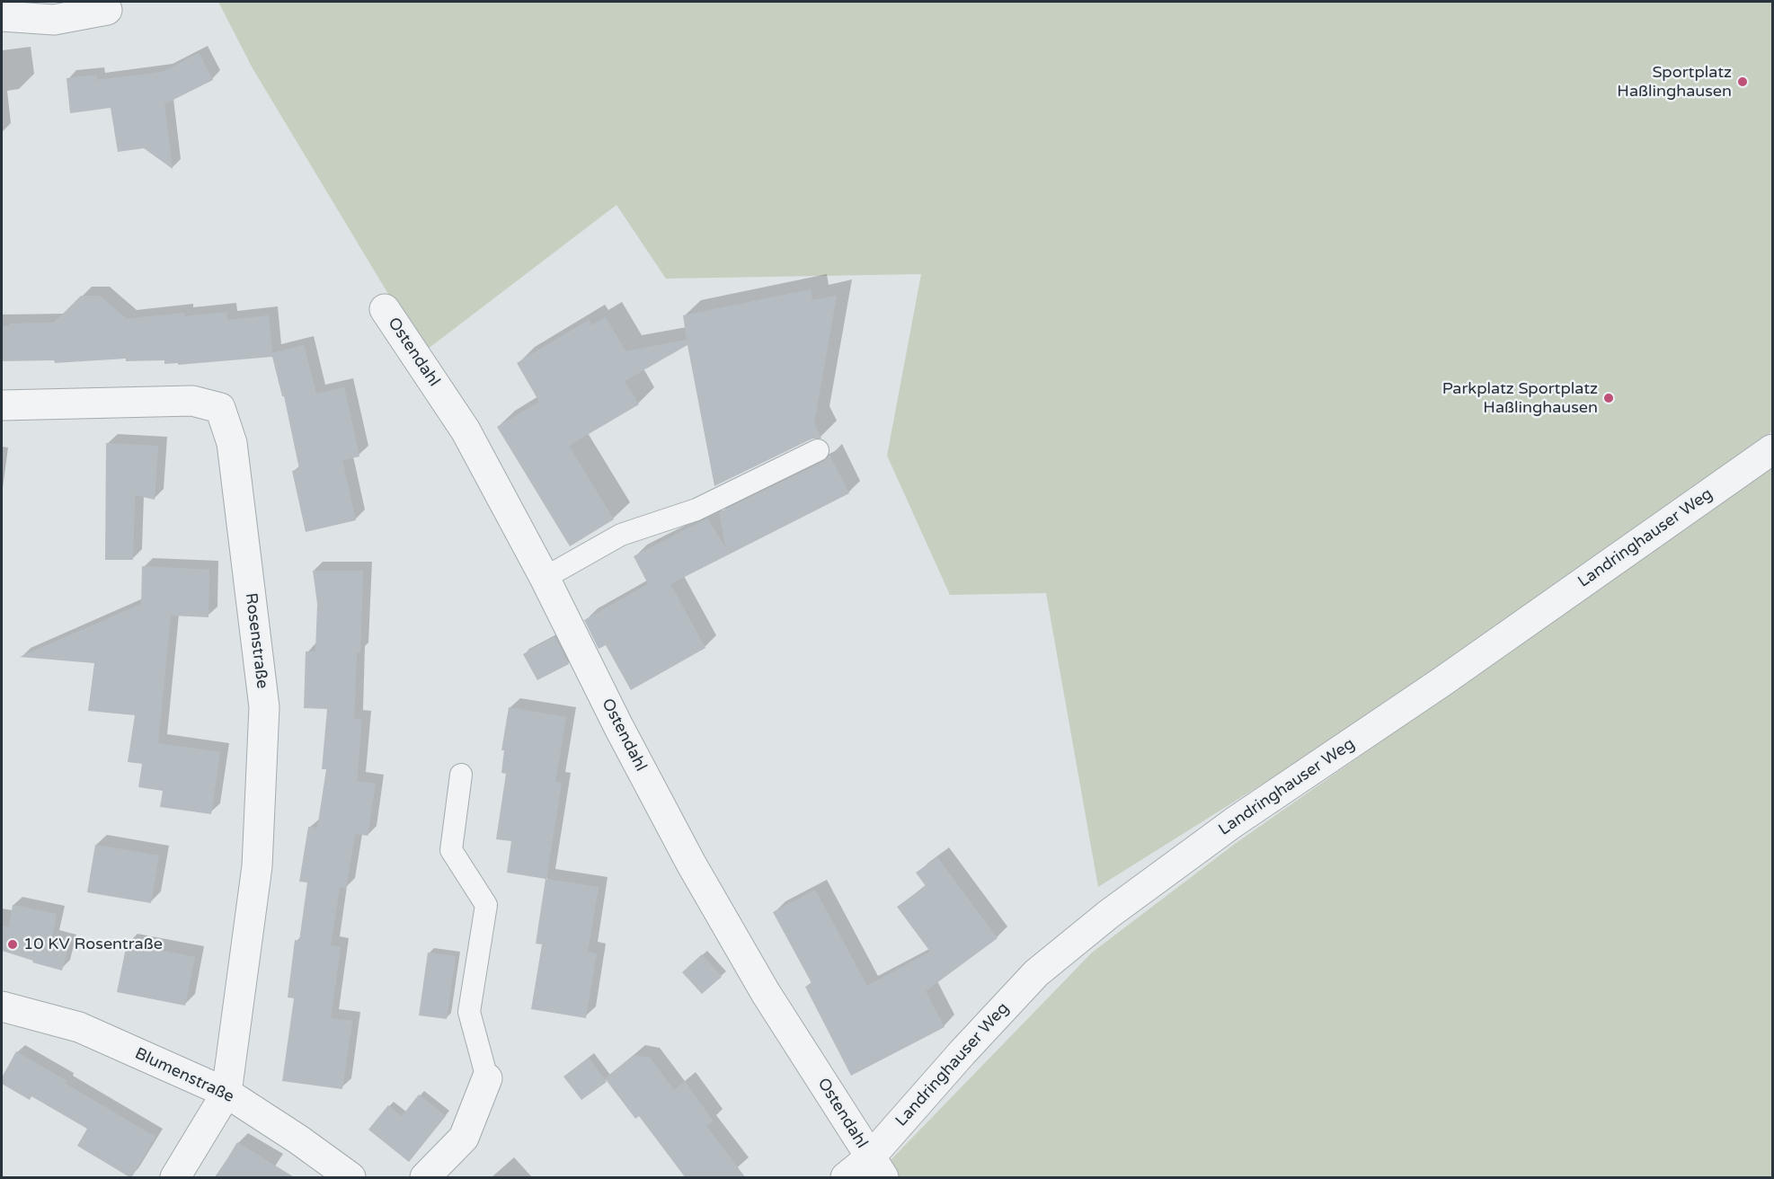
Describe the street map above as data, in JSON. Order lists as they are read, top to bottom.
{
  "streets": {
    "street": [
      "Ostendahl",
      "Landringhauser Weg",
      "Rosenstraße",
      "Blumenstraße"
    ]
  },
  "crossings": [
    ["Ostendahl", "Landringhauser Weg"],
    ["Rosenstraße", "Blumenstraße"]
  ],
  "places": ["Sportplatz Haßlinghausen", "Parkplatz Sportplatz Haßlinghausen", "10 KV Rosentraße"]
}
